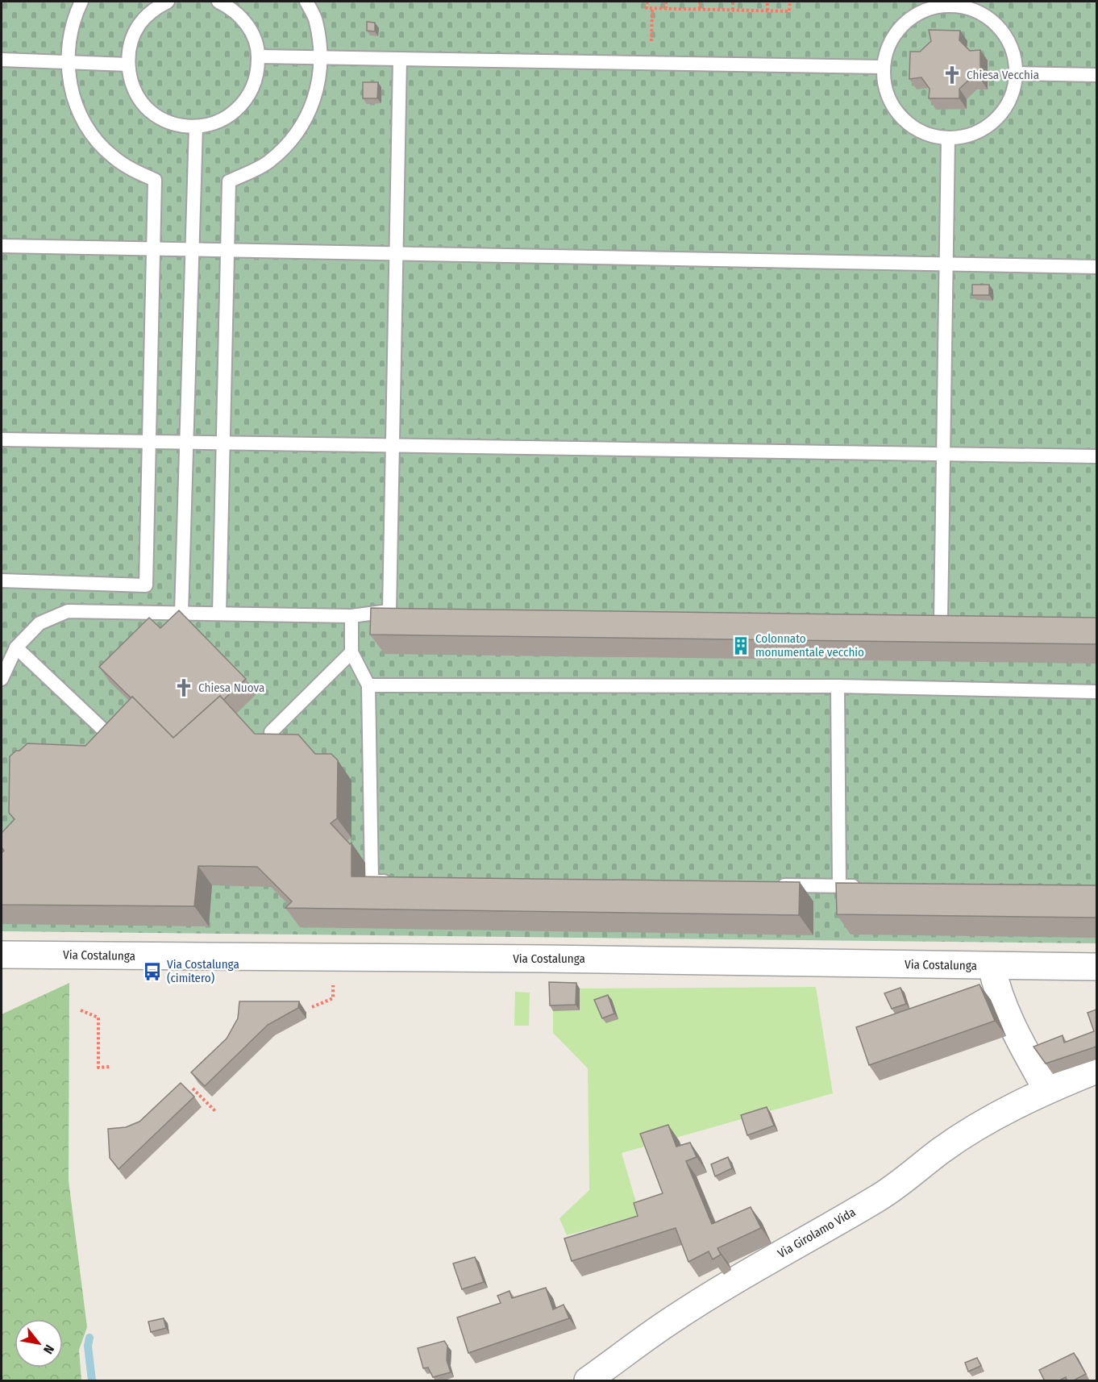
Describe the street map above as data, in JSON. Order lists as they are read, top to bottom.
{
  "streets": {
    "street": ["Via Costalunga", "Via Girolamo Vida"]
  },
  "places": {
    "church": ["Chiesa Vecchia", "Chiesa Nuova"],
    "building": ["Colonnato monumentale vecchio"],
    "bus stop": ["Via Costalunga (cimitero)"]
  },
  "north": "bottom right"
}
